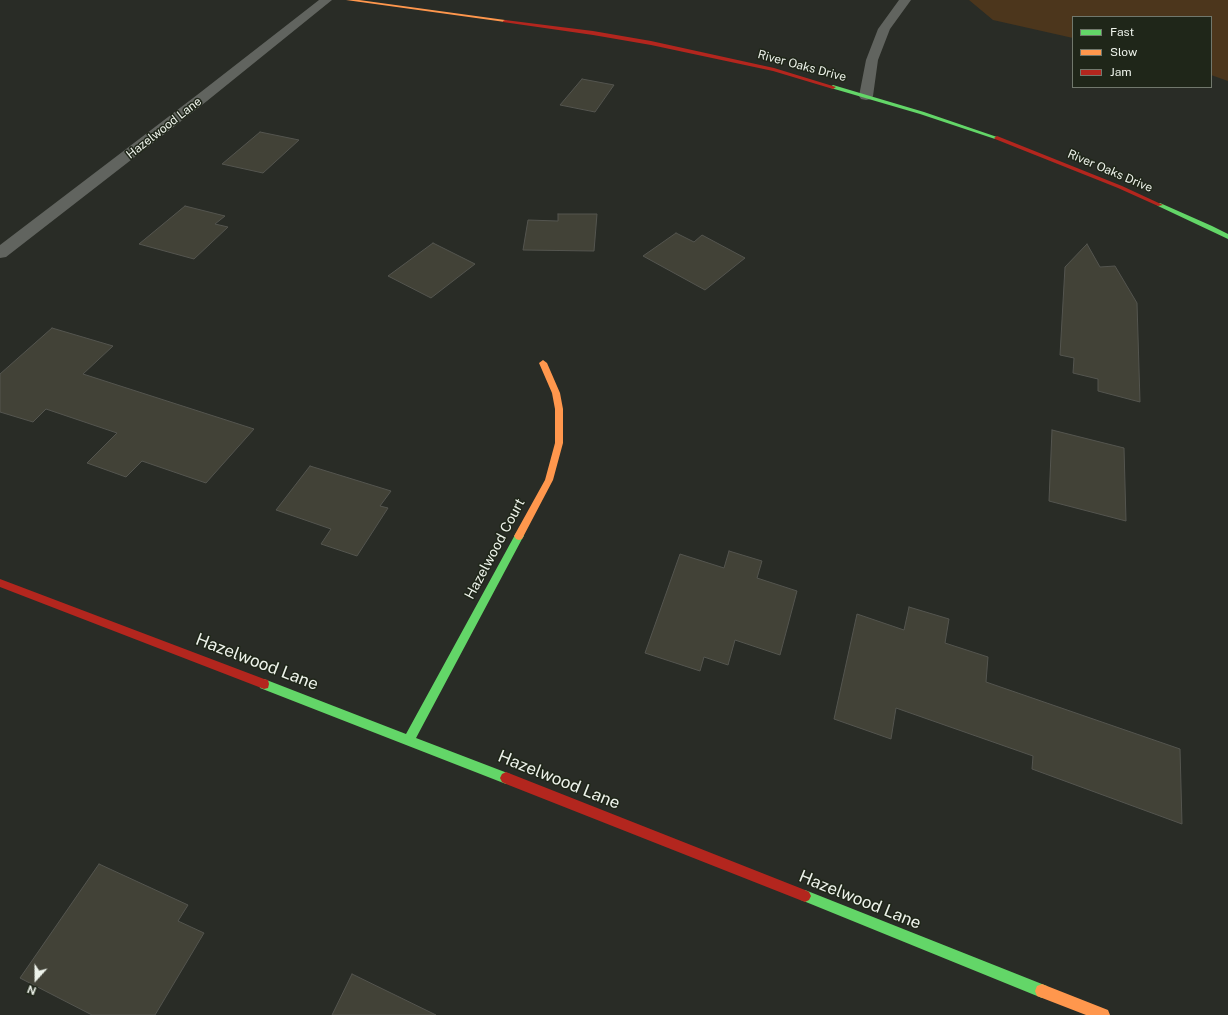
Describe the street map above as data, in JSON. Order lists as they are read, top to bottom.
{
  "streets": {
    "street": ["River Oaks Drive", "Hazelwood Lane", "Hazelwood Court"]
  },
  "crossings": [
    ["Hazelwood Lane", "Hazelwood Court"]
  ],
  "legend": ["Fast", "Slow", "Jam"],
  "north": "bottom"
}
